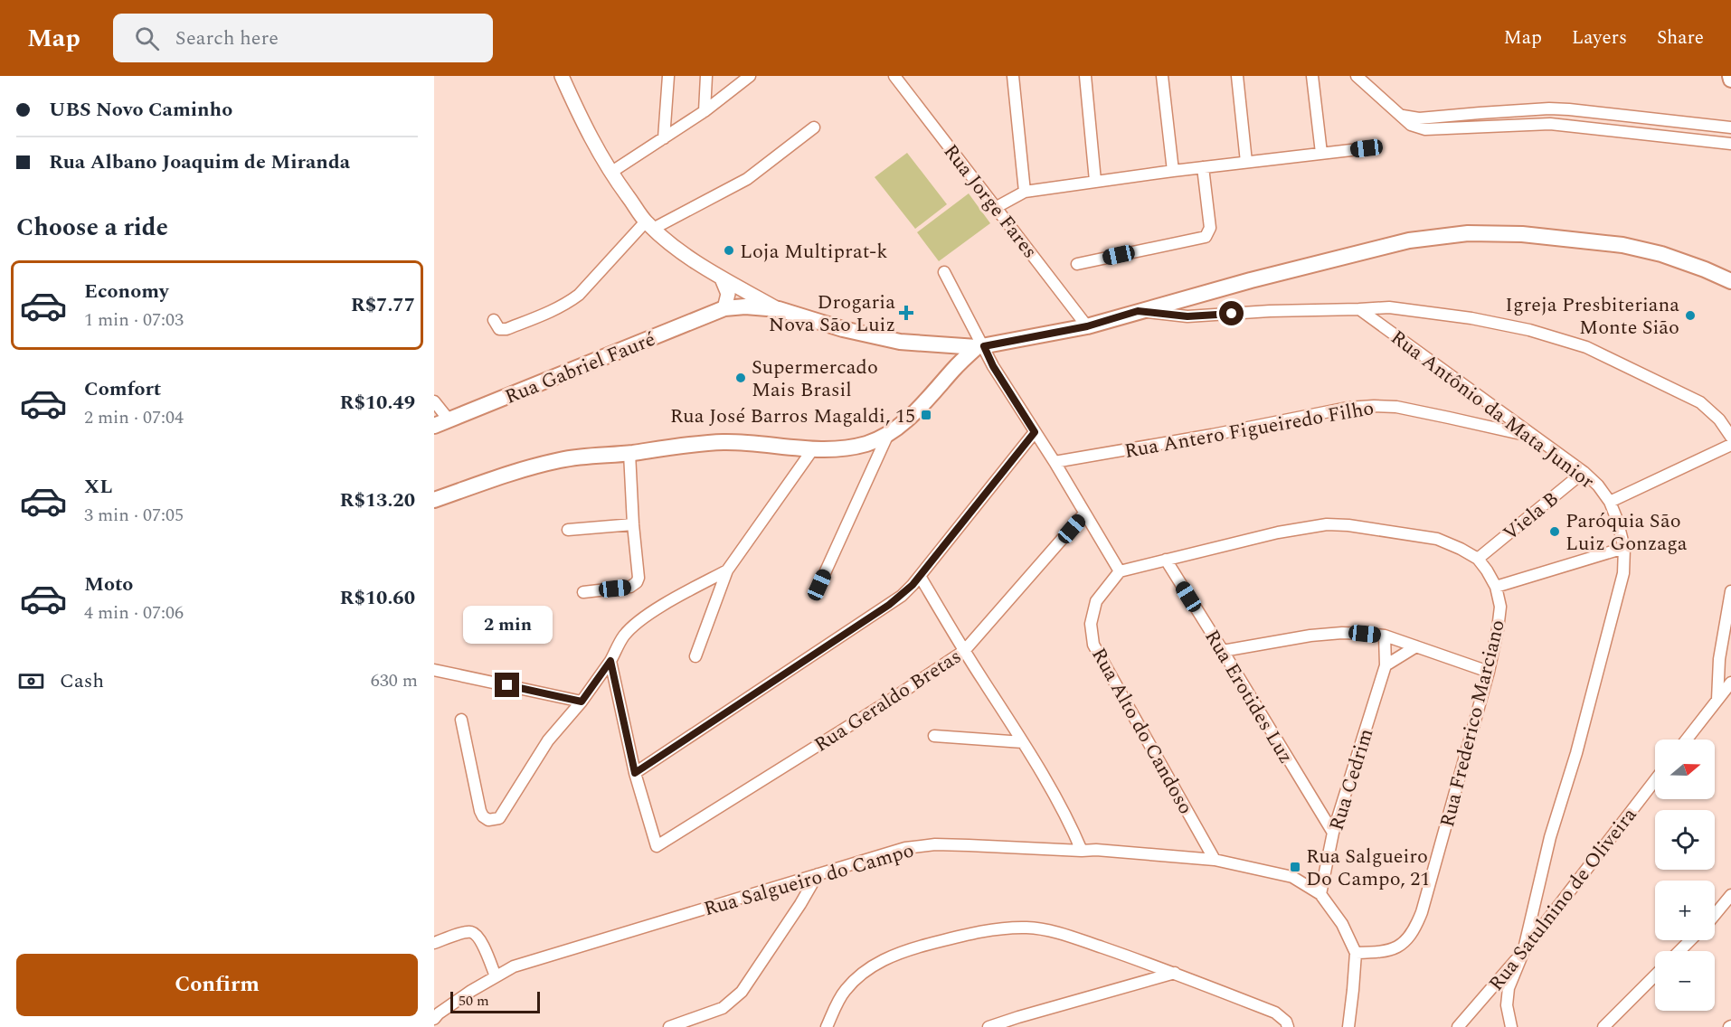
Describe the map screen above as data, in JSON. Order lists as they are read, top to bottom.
{
  "streets": {
    "main road": ["Rua Gabriel Fauré"],
    "street": [
      "Rua Jorge Fares",
      "Rua Antônio da Mata Junior",
      "Rua Antero Figueiredo Filho",
      "Viela B",
      "Rua Erotides Luz",
      "Rua Geraldo Bretas",
      "Rua Frederico Marciano",
      "Rua Alto do Candoso",
      "Rua Cedrim",
      "Rua Salgueiro do Campo",
      "Rua Satulnino de Oliveira"
    ]
  },
  "crossings": [
    ["Rua Jorge Fares", "Rua Gabriel Fauré"],
    ["Rua Antônio da Mata Junior", "Rua Antero Figueiredo Filho"],
    ["Rua Antônio da Mata Junior", "Viela B"],
    ["Rua Antônio da Mata Junior", "Rua Satulnino de Oliveira"],
    ["Viela B", "Rua Frederico Marciano"],
    ["Rua Erotides Luz", "Rua Frederico Marciano"],
    ["Rua Erotides Luz", "Rua Cedrim"],
    ["Rua Frederico Marciano", "Rua Alto do Candoso"],
    ["Rua Frederico Marciano", "Rua Salgueiro do Campo"],
    ["Rua Alto do Candoso", "Rua Salgueiro do Campo"],
    ["Rua Cedrim", "Rua Salgueiro do Campo"]
  ],
  "places": {
    "other": [
      "Loja Multiprat-k",
      "Igreja Presbiteriana Monte Sião",
      "Supermercado Mais Brasil",
      "Paróquia São Luiz Gonzaga"
    ],
    "health": ["Drogaria Nova São Luiz"],
    "transit": ["Rua José Barros Magaldi, 15", "Rua Salgueiro Do Campo, 21"]
  },
  "scale_bar": "50 m",
  "north": "right",
  "page": {
    "header": "Map",
    "search": "Search here",
    "nav": ["Map", "Layers", "Share"],
    "banner": ["UBS Novo Caminho", "Rua Albano Joaquim de Miranda"],
    "heading": "Choose a ride",
    "list": [
      {
        "name": "Economy",
        "note": "1 min · 07:03",
        "value": "R$7.77"
      },
      {
        "name": "Comfort",
        "note": "2 min · 07:04",
        "value": "R$10.49"
      },
      {
        "name": "XL",
        "note": "3 min · 07:05",
        "value": "R$13.20"
      },
      {
        "name": "Moto",
        "note": "4 min · 07:06",
        "value": "R$10.60"
      }
    ],
    "bubble": "2 min",
    "pay": ["Cash", "630 m"],
    "map_buttons": ["+", "−"],
    "buttons": "Confirm",
    "scale": "50 m"
  }
}
